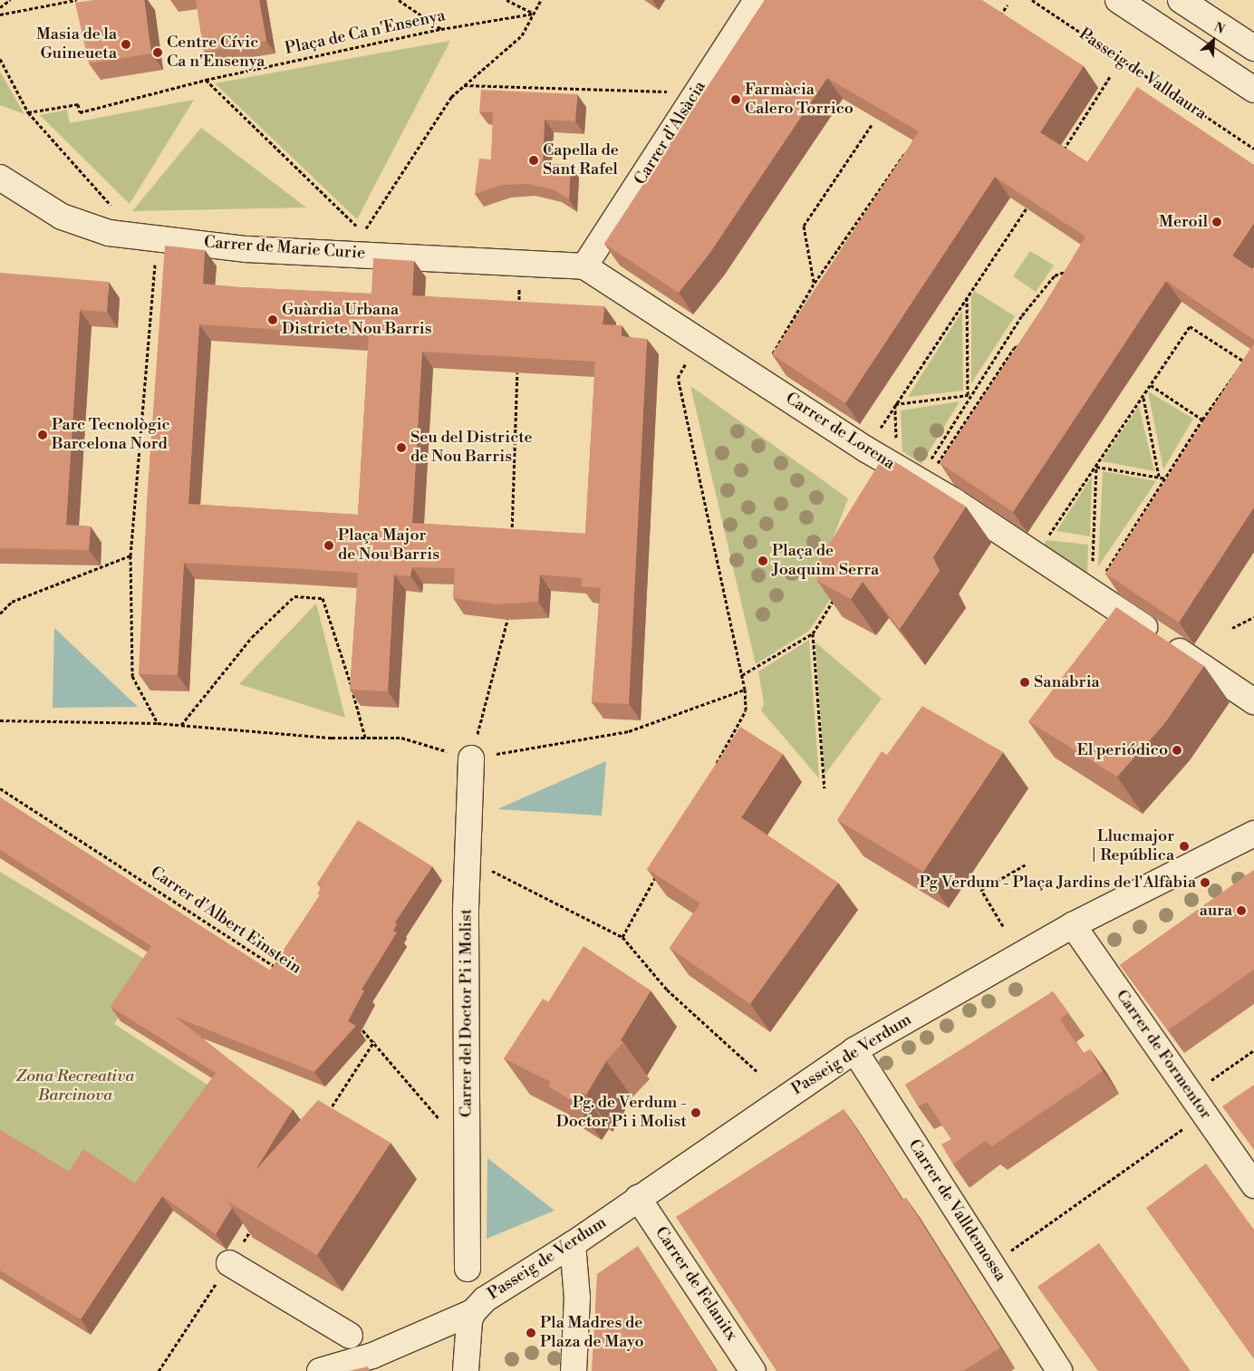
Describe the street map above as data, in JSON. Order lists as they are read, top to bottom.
{
  "streets": {
    "street": [
      "Carrer d'Alsàcia",
      "Carrer de Marie Curie",
      "Carrer de Lorena",
      "Carrer del Doctor Pi i Molist",
      "Passeig de Verdum",
      "Carrer de Formentor",
      "Carrer de Valldemossa",
      "Carrer de Felanitx"
    ],
    "path": ["Plaça de Ca n'Ensenya", "Passeig de Valldaura", "Carrer d'Albert Einstein"]
  },
  "crossings": [
    ["Carrer d'Alsàcia", "Carrer de Marie Curie"],
    ["Carrer d'Alsàcia", "Carrer de Lorena"],
    ["Carrer de Marie Curie", "Carrer de Lorena"],
    ["Passeig de Verdum", "Carrer de Formentor"],
    ["Passeig de Verdum", "Carrer de Valldemossa"],
    ["Passeig de Verdum", "Carrer de Felanitx"]
  ],
  "parks": ["Zona Recreativa Barcinova"],
  "places": [
    "Masia de la Guineueta",
    "Centre Cívic Ca n'Ensenya",
    "Farmàcia Calero Torrico",
    "Capella de Sant Rafel",
    "Meroil",
    "Guàrdia Urbana Districte Nou Barris",
    "Parc Tecnològic Barcelona Nord",
    "Seu del Districte de Nou Barris",
    "Plaça Major de Nou Barris",
    "Plaça de Joaquim Serra",
    "Sanabria",
    "El periódico",
    "Llucmajor | República",
    "Pg Verdum - Plaça Jardins de l'Alfàbia",
    "aura",
    "Pg. de Verdum - Doctor Pi i Molist",
    "Pla Madres de Plaza de Mayo"
  ],
  "north": "top right"
}
